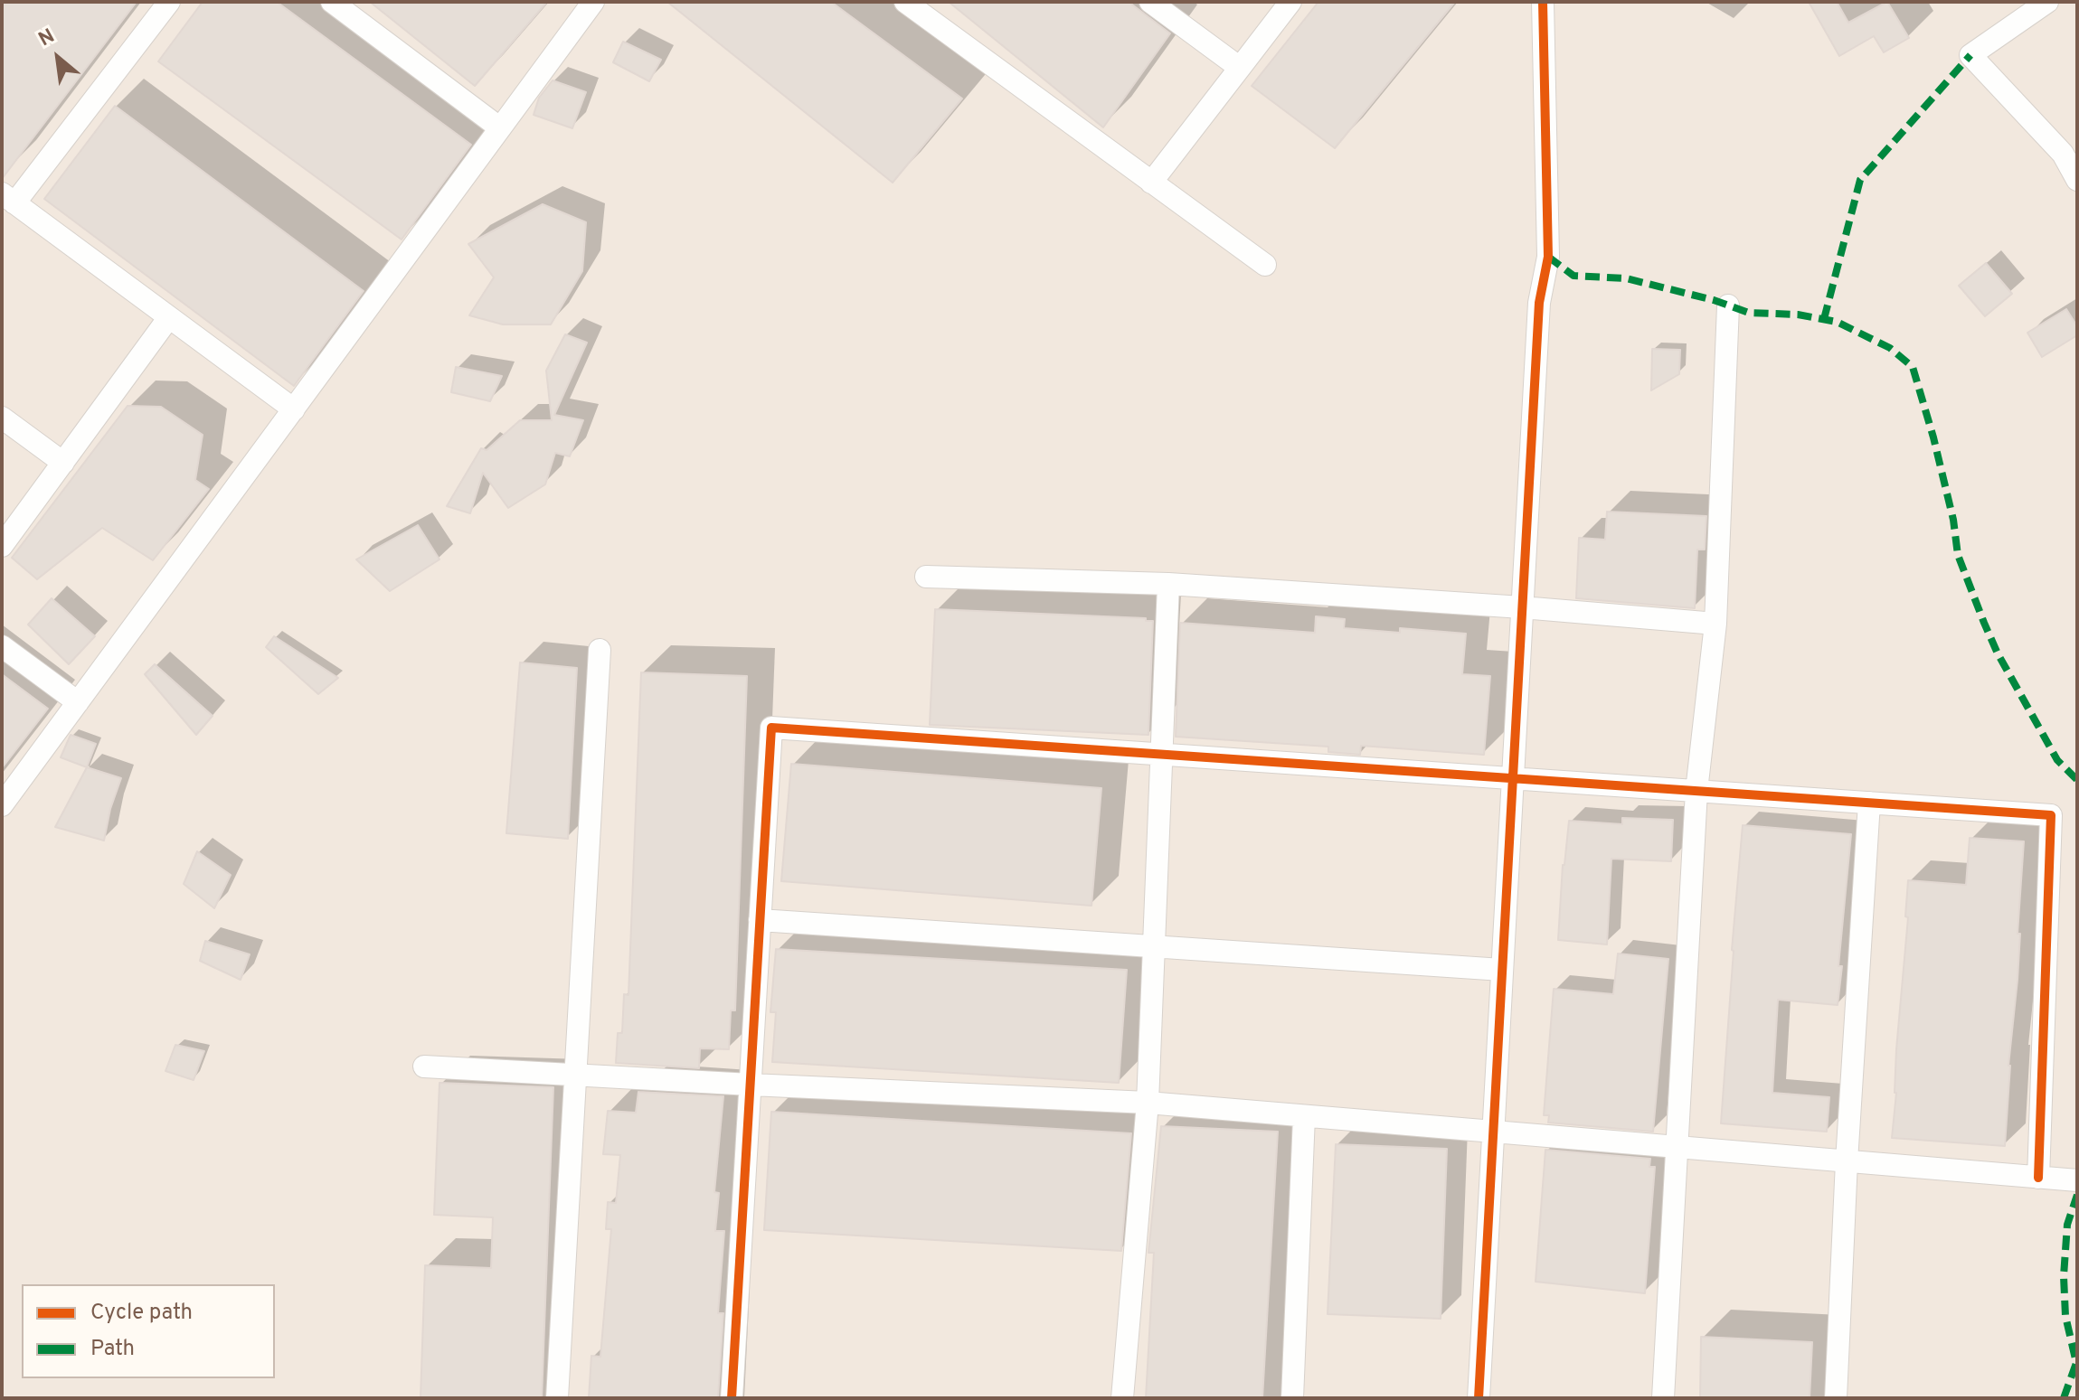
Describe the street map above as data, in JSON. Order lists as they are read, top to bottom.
{
  "legend": ["Cycle path", "Path"],
  "north": "top left"
}
